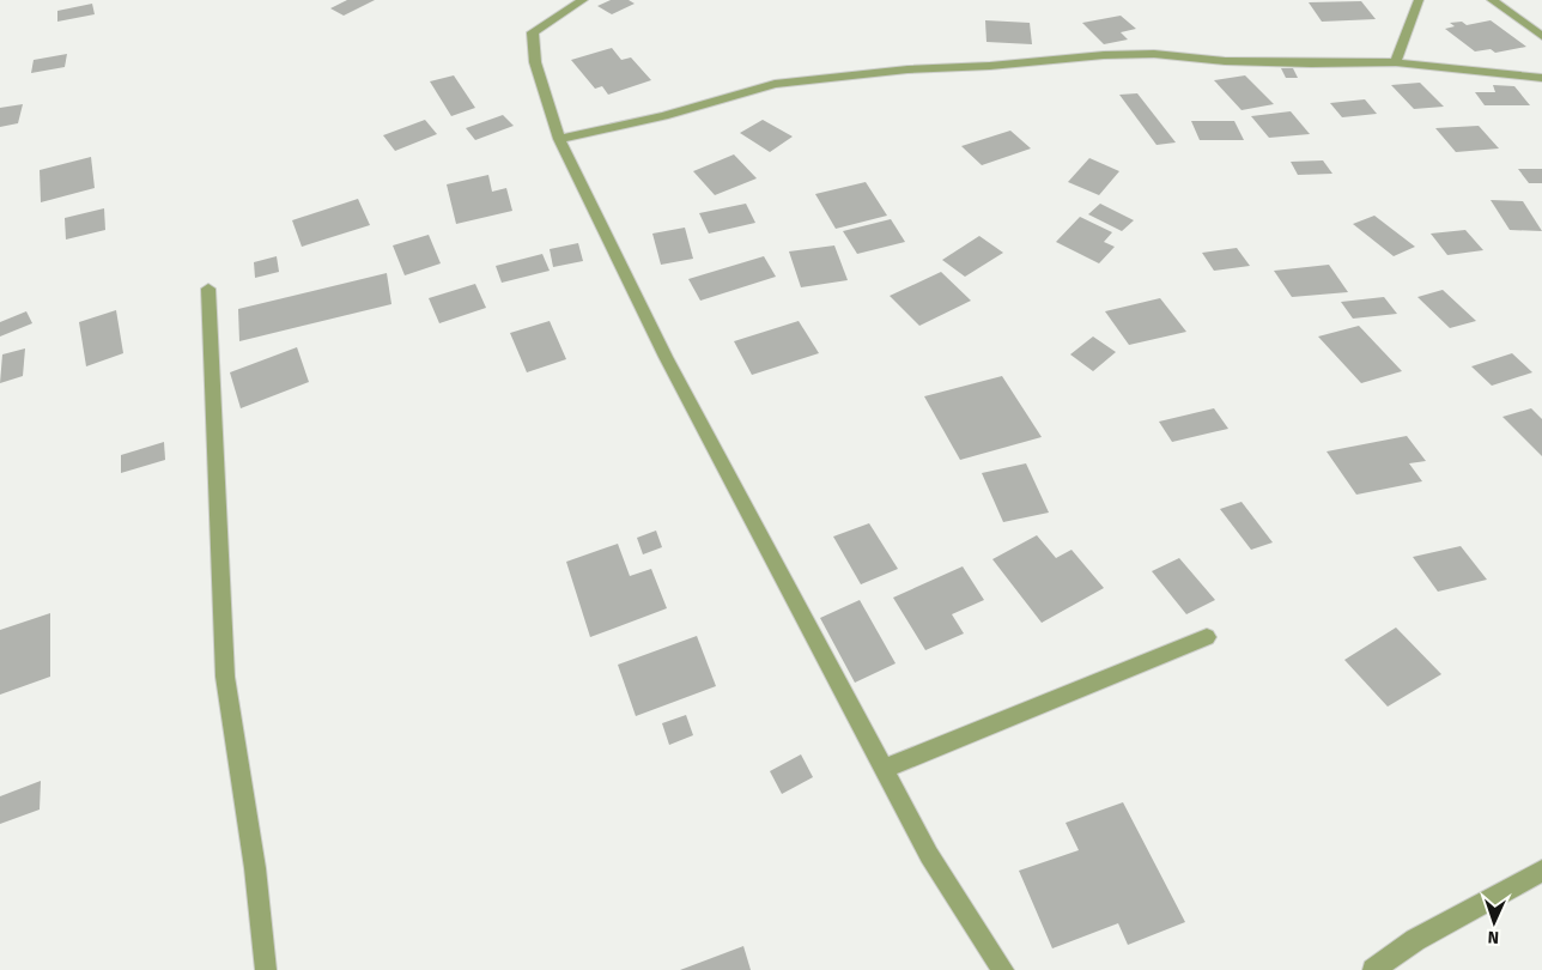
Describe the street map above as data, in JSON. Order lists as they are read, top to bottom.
{
  "north": "bottom"
}
